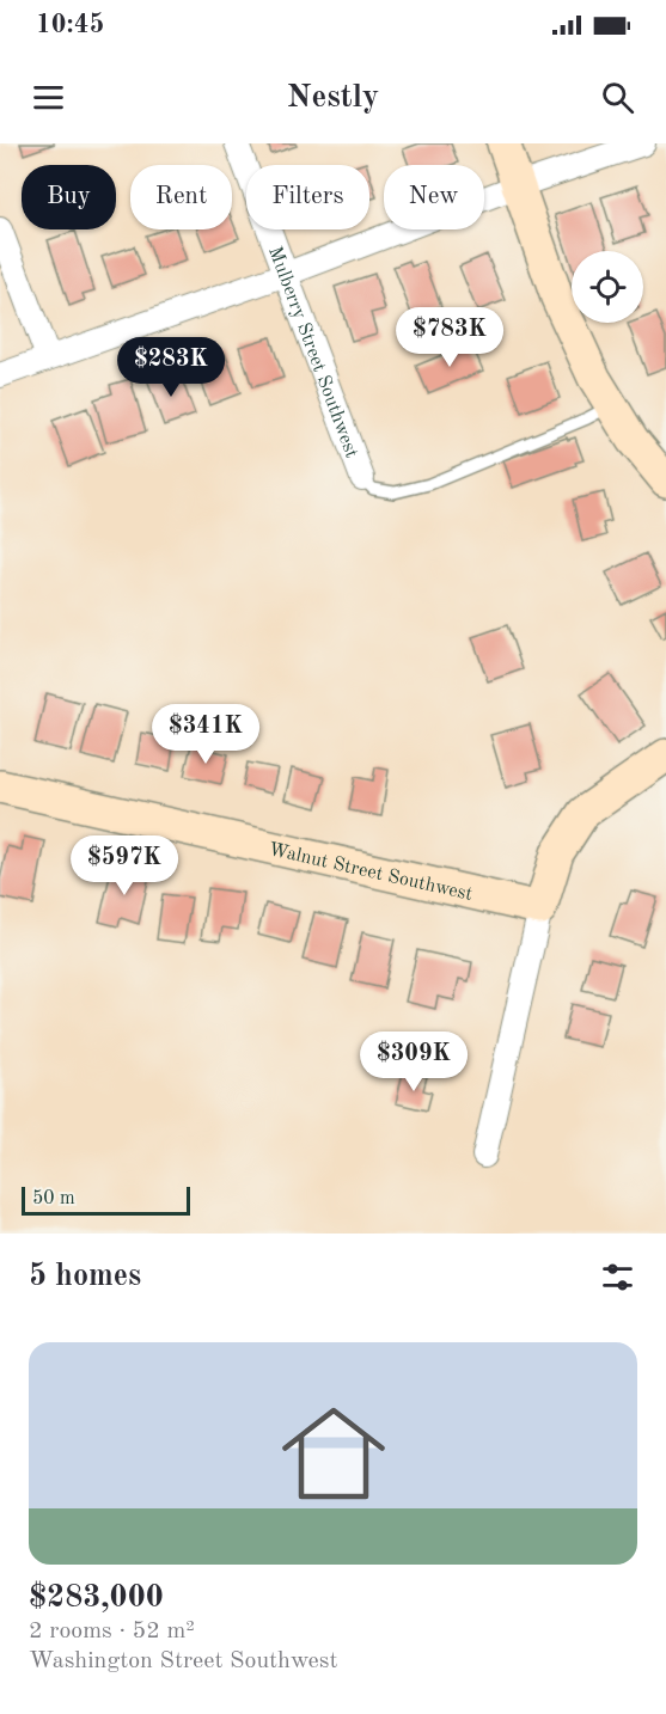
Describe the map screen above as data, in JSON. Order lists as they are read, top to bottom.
{
  "streets": {
    "street": ["Mulberry Street Southwest", "Walnut Street Southwest"]
  },
  "scale_bar": "50 m",
  "page": {
    "status": "10:45",
    "header": "Nestly",
    "chip": [
      "Buy",
      "Rent",
      "Filters",
      "New"
    ],
    "price": [
      "$783K",
      "$283K",
      "$341K",
      "$597K",
      "$309K"
    ],
    "scale": "50 m",
    "heading": "5 homes",
    "list": [
      {
        "name": "$283,000",
        "note": "2 rooms · 52 m² · Washington Street Southwest"
      }
    ]
  }
}
